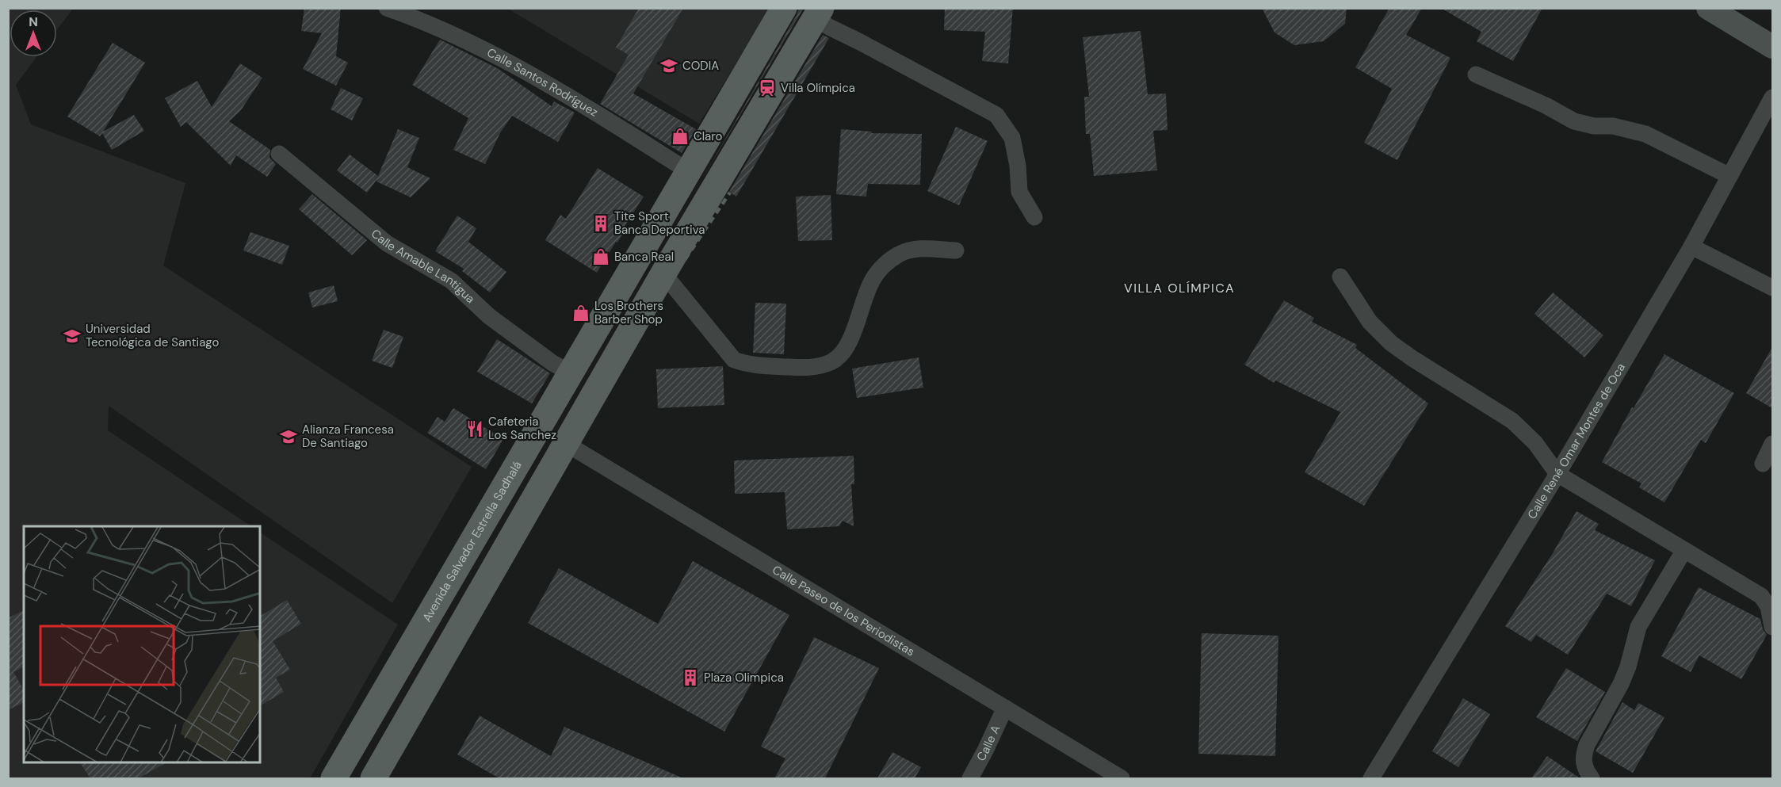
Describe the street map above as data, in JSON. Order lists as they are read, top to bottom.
{
  "streets": {
    "main road": ["Avenida Salvador Estrella Sadhalá"],
    "street": [
      "Calle Santos Rodríguez",
      "Calle Amable Lantigua",
      "Calle René Omar Montes de Oca",
      "Calle Paseo de los Periodistas",
      "Calle A"
    ]
  },
  "crossings": [
    ["Calle Santos Rodríguez", "Avenida Salvador Estrella Sadhalá"],
    ["Calle Amable Lantigua", "Avenida Salvador Estrella Sadhalá"],
    ["Calle Paseo de los Periodistas", "Calle A"]
  ],
  "districts": ["VILLA OLÍMPICA"],
  "places": {
    "school or university": ["CODIA", "Universidad Tecnológica de Santiago", "Alianza Francesa De Santiago"],
    "station": ["Villa Olímpica"],
    "shop": ["Claro", "Banca Real", "Los Brothers Barber Shop"],
    "building": ["Tite Sport Banca Deportiva", "Plaza Olimpica"],
    "restaurant": ["Cafeteria Los Sanchez"]
  },
  "north": "top"
}
